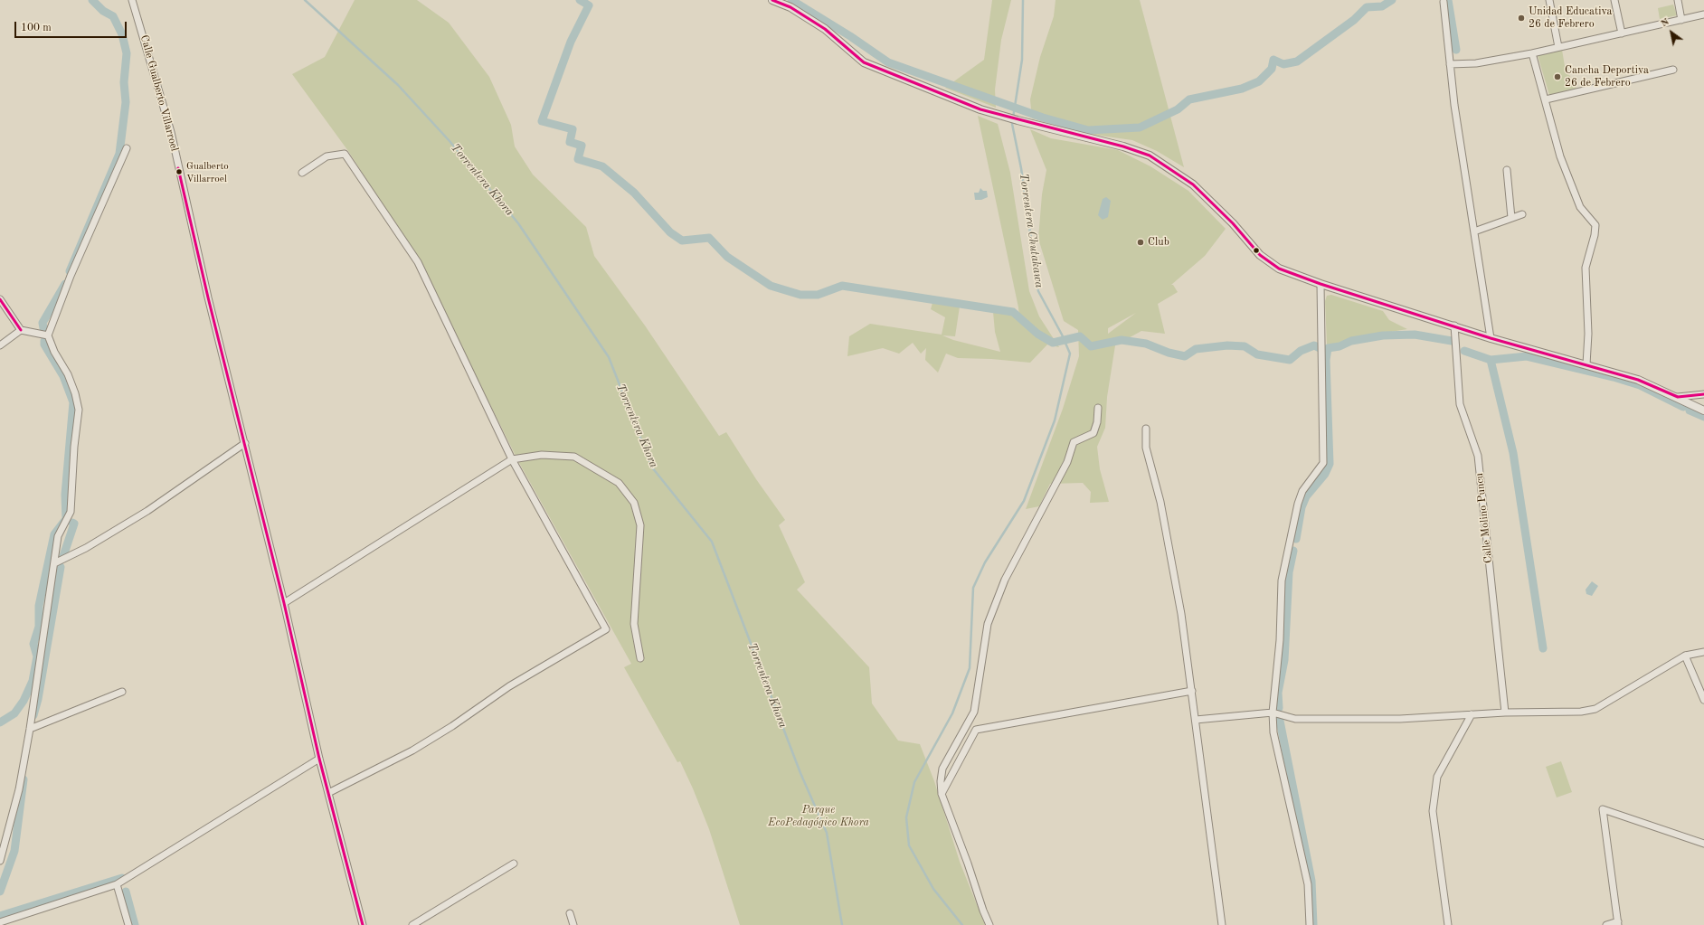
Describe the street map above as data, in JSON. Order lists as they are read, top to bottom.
{
  "streets": {
    "street": ["Calle Gualberto Villarroel", "Calle Molino Puncu"]
  },
  "water": ["Torrentera Khora", "Torrentera Chutakawa"],
  "parks": ["Parque EcoPedagógico Khora"],
  "places": [
    "Unidad Educativa 26 de Febrero",
    "Cancha Deportiva 26 de Febrero",
    "Gualberto Villarroel",
    "Club"
  ],
  "scale_bar": "100 m",
  "north": "top left"
}
